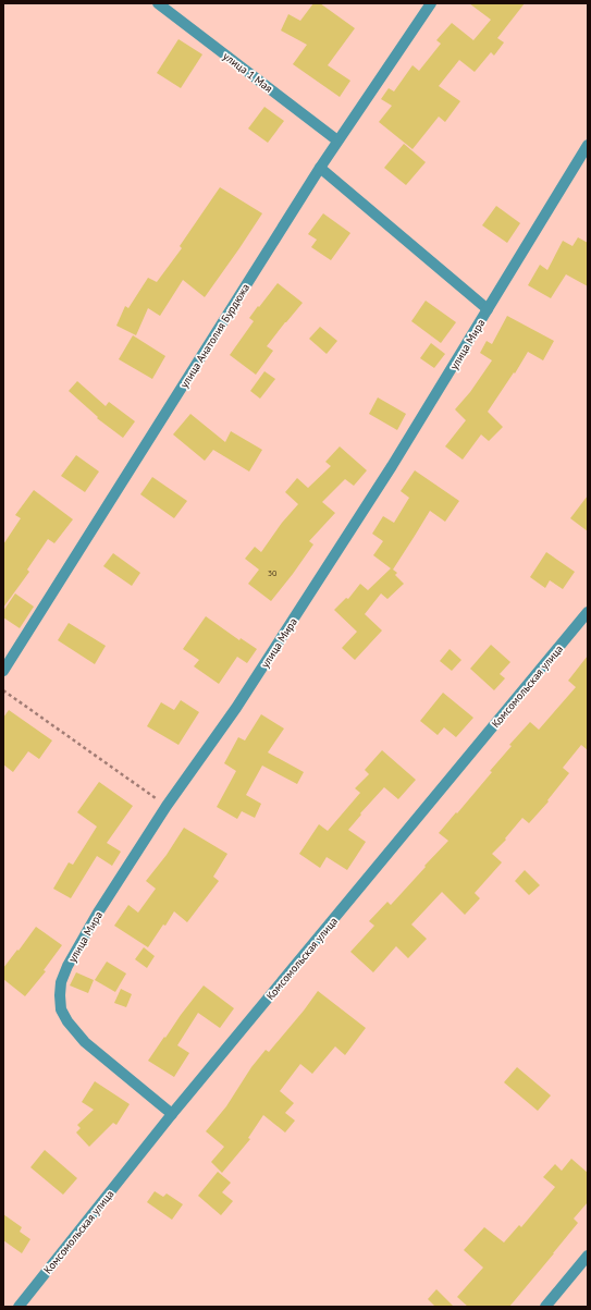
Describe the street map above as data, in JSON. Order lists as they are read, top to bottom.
{
  "streets": {
    "street": [
      "улица 1 Мая",
      "улица Анатолия Бурдюжа",
      "улица Мира",
      "Комсомольская улица"
    ]
  },
  "crossings": [
    ["улица 1 Мая", "улица Анатолия Бурдюжа"],
    ["улица Мира", "Комсомольская улица"]
  ],
  "house_numbers": ["30"]
}
